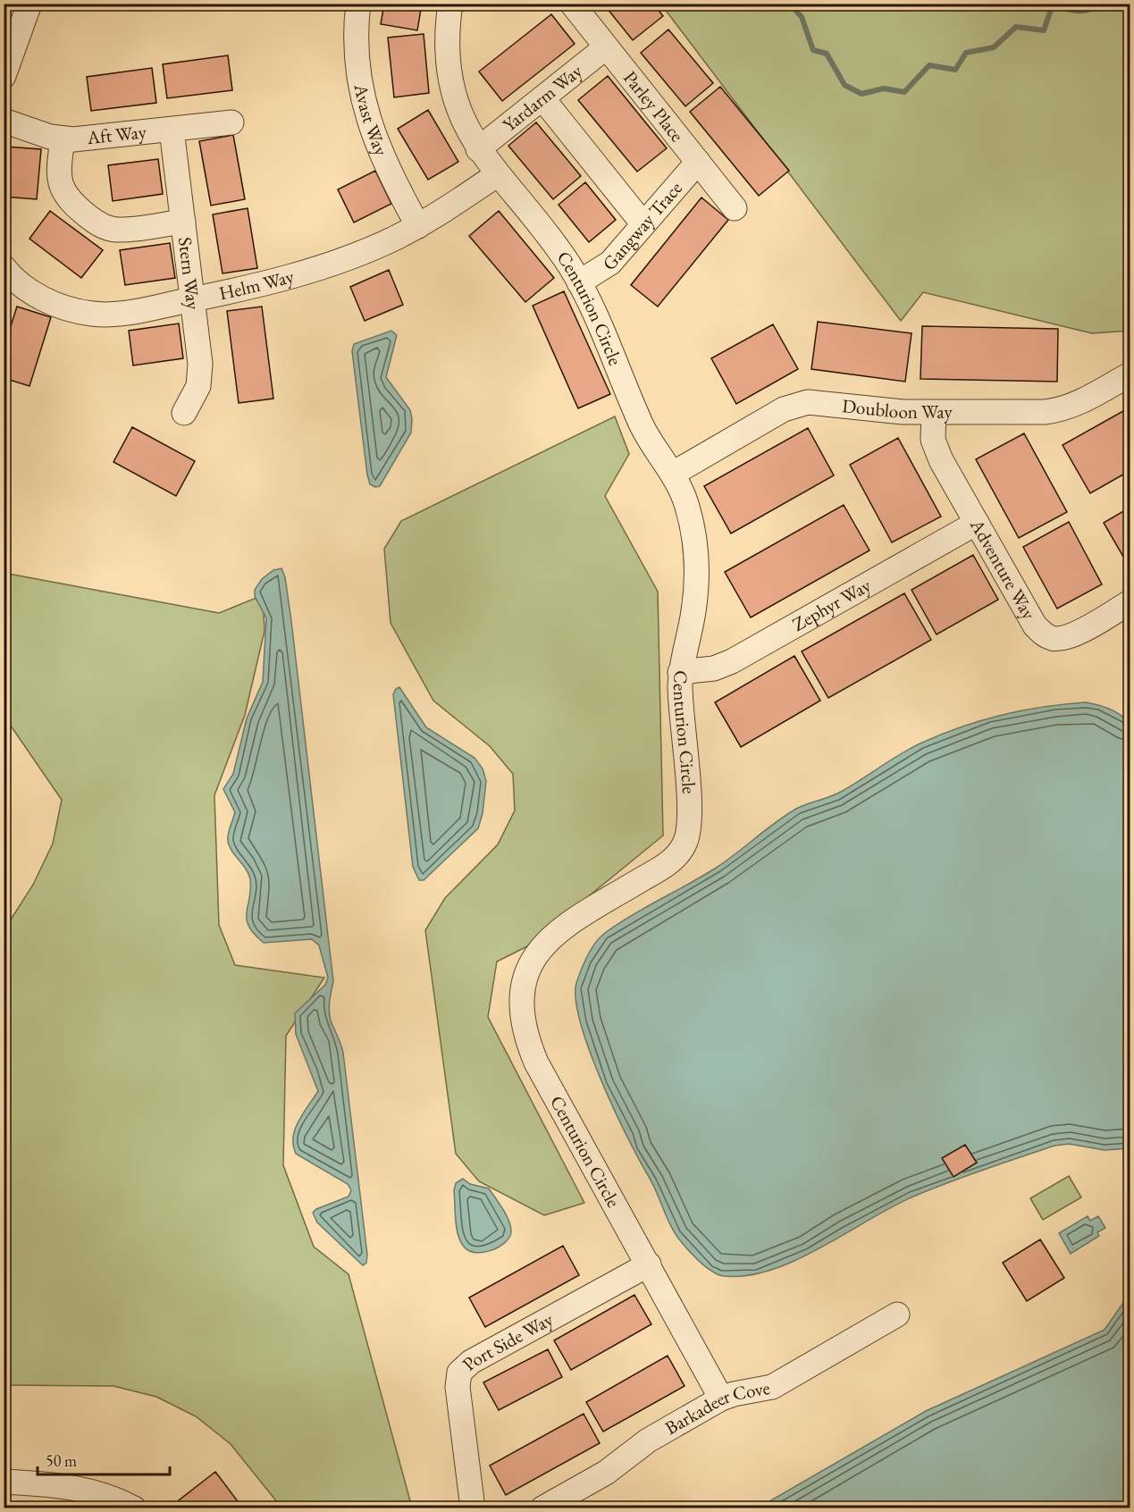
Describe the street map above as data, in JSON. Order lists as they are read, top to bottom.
{
  "streets": {
    "street": [
      "Yardarm Way",
      "Parley Place",
      "Avast Way",
      "Aft Way",
      "Gangway Trace",
      "Stern Way",
      "Helm Way",
      "Centurion Circle",
      "Doubloon Way",
      "Adventure Way",
      "Zephyr Way",
      "Port Side Way",
      "Barkadeer Cove"
    ]
  },
  "crossings": [
    ["Yardarm Way", "Parley Place"],
    ["Yardarm Way", "Centurion Circle"],
    ["Parley Place", "Gangway Trace"],
    ["Avast Way", "Helm Way"],
    ["Aft Way", "Stern Way"],
    ["Gangway Trace", "Centurion Circle"],
    ["Stern Way", "Helm Way"],
    ["Helm Way", "Centurion Circle"],
    ["Centurion Circle", "Doubloon Way"],
    ["Centurion Circle", "Zephyr Way"],
    ["Centurion Circle", "Port Side Way"],
    ["Centurion Circle", "Barkadeer Cove"],
    ["Doubloon Way", "Adventure Way"],
    ["Adventure Way", "Zephyr Way"]
  ],
  "scale_bar": "50 m"
}
